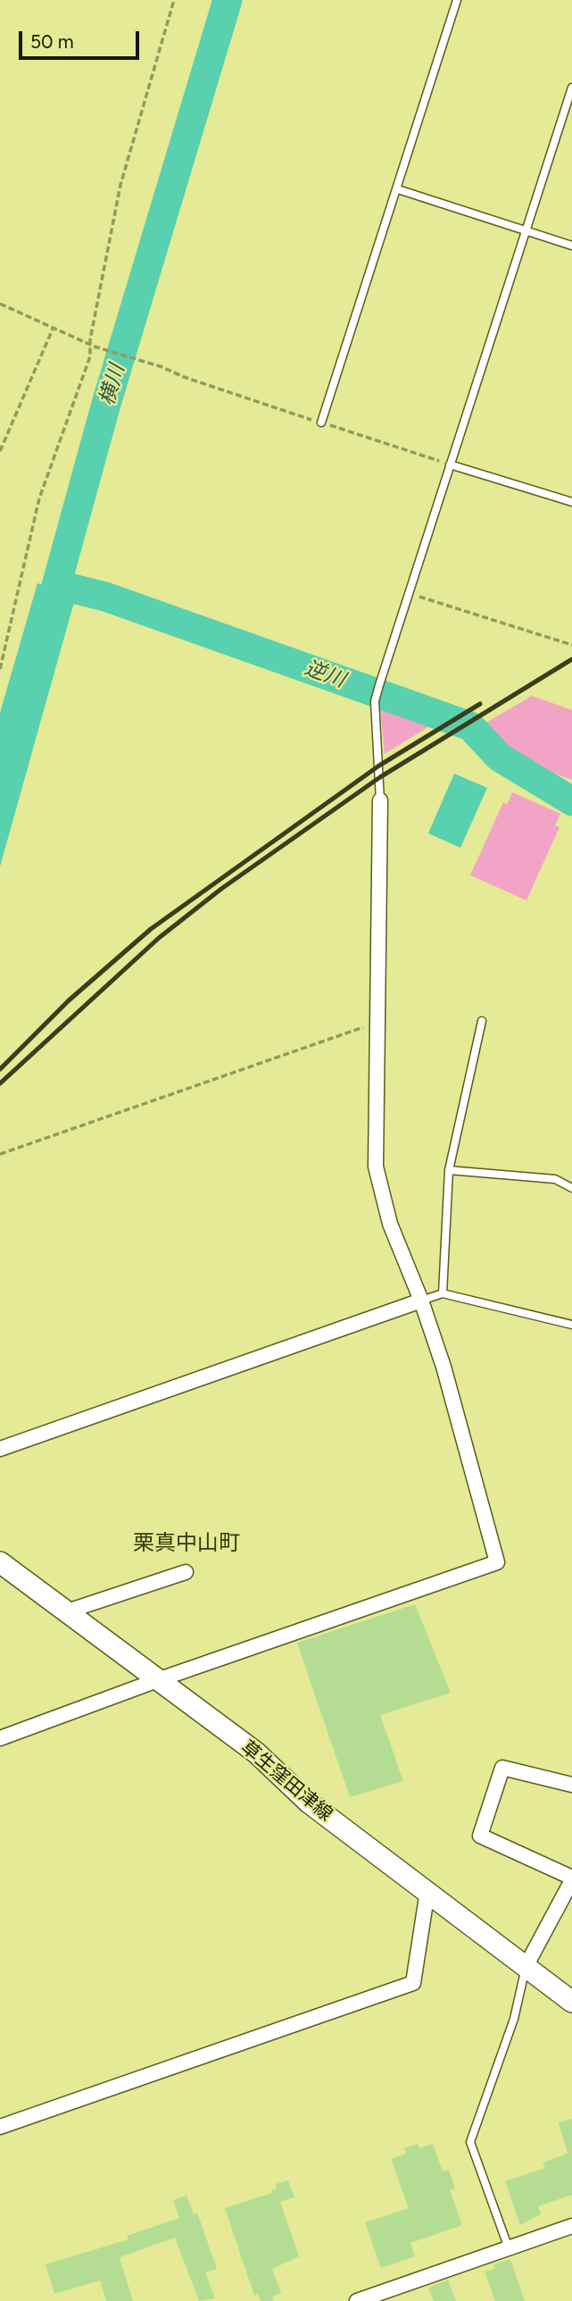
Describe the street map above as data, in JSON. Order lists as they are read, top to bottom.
{
  "streets": {
    "main road": ["草生窪田津線"]
  },
  "districts": ["栗真中山町"],
  "water": ["横川", "逆川"],
  "scale_bar": "50 m"
}
